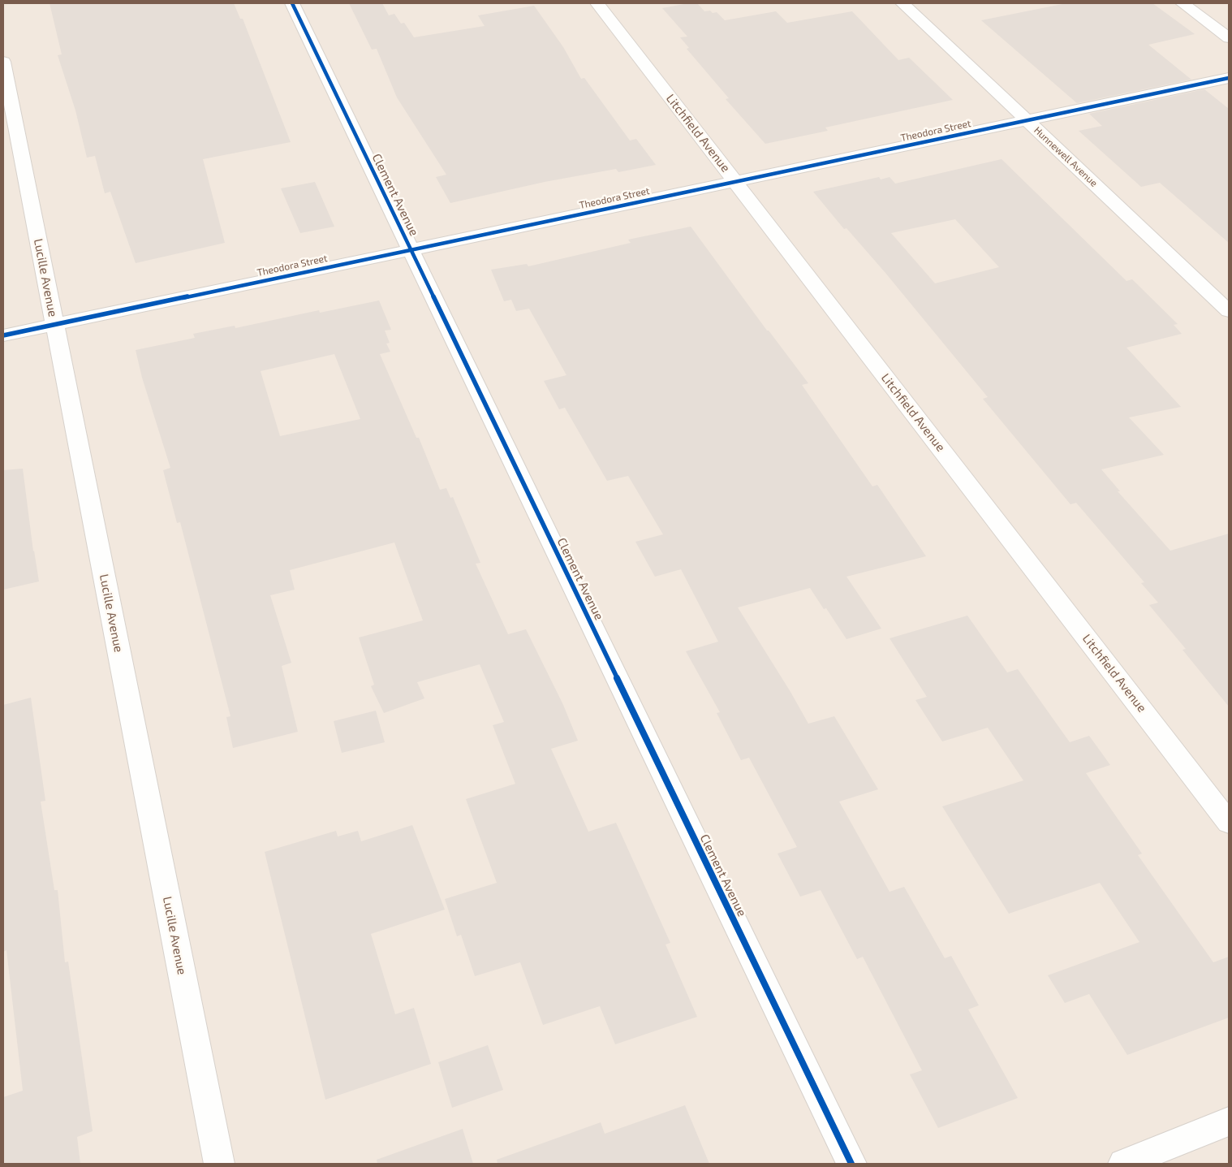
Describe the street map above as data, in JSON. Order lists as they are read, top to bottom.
{
  "streets": {
    "street": [
      "Theodora Street",
      "Litchfield Avenue",
      "Hunnewell Avenue",
      "Clement Avenue",
      "Lucille Avenue"
    ]
  },
  "crossings": [
    ["Theodora Street", "Litchfield Avenue"],
    ["Theodora Street", "Hunnewell Avenue"],
    ["Theodora Street", "Clement Avenue"],
    ["Theodora Street", "Lucille Avenue"]
  ]
}
